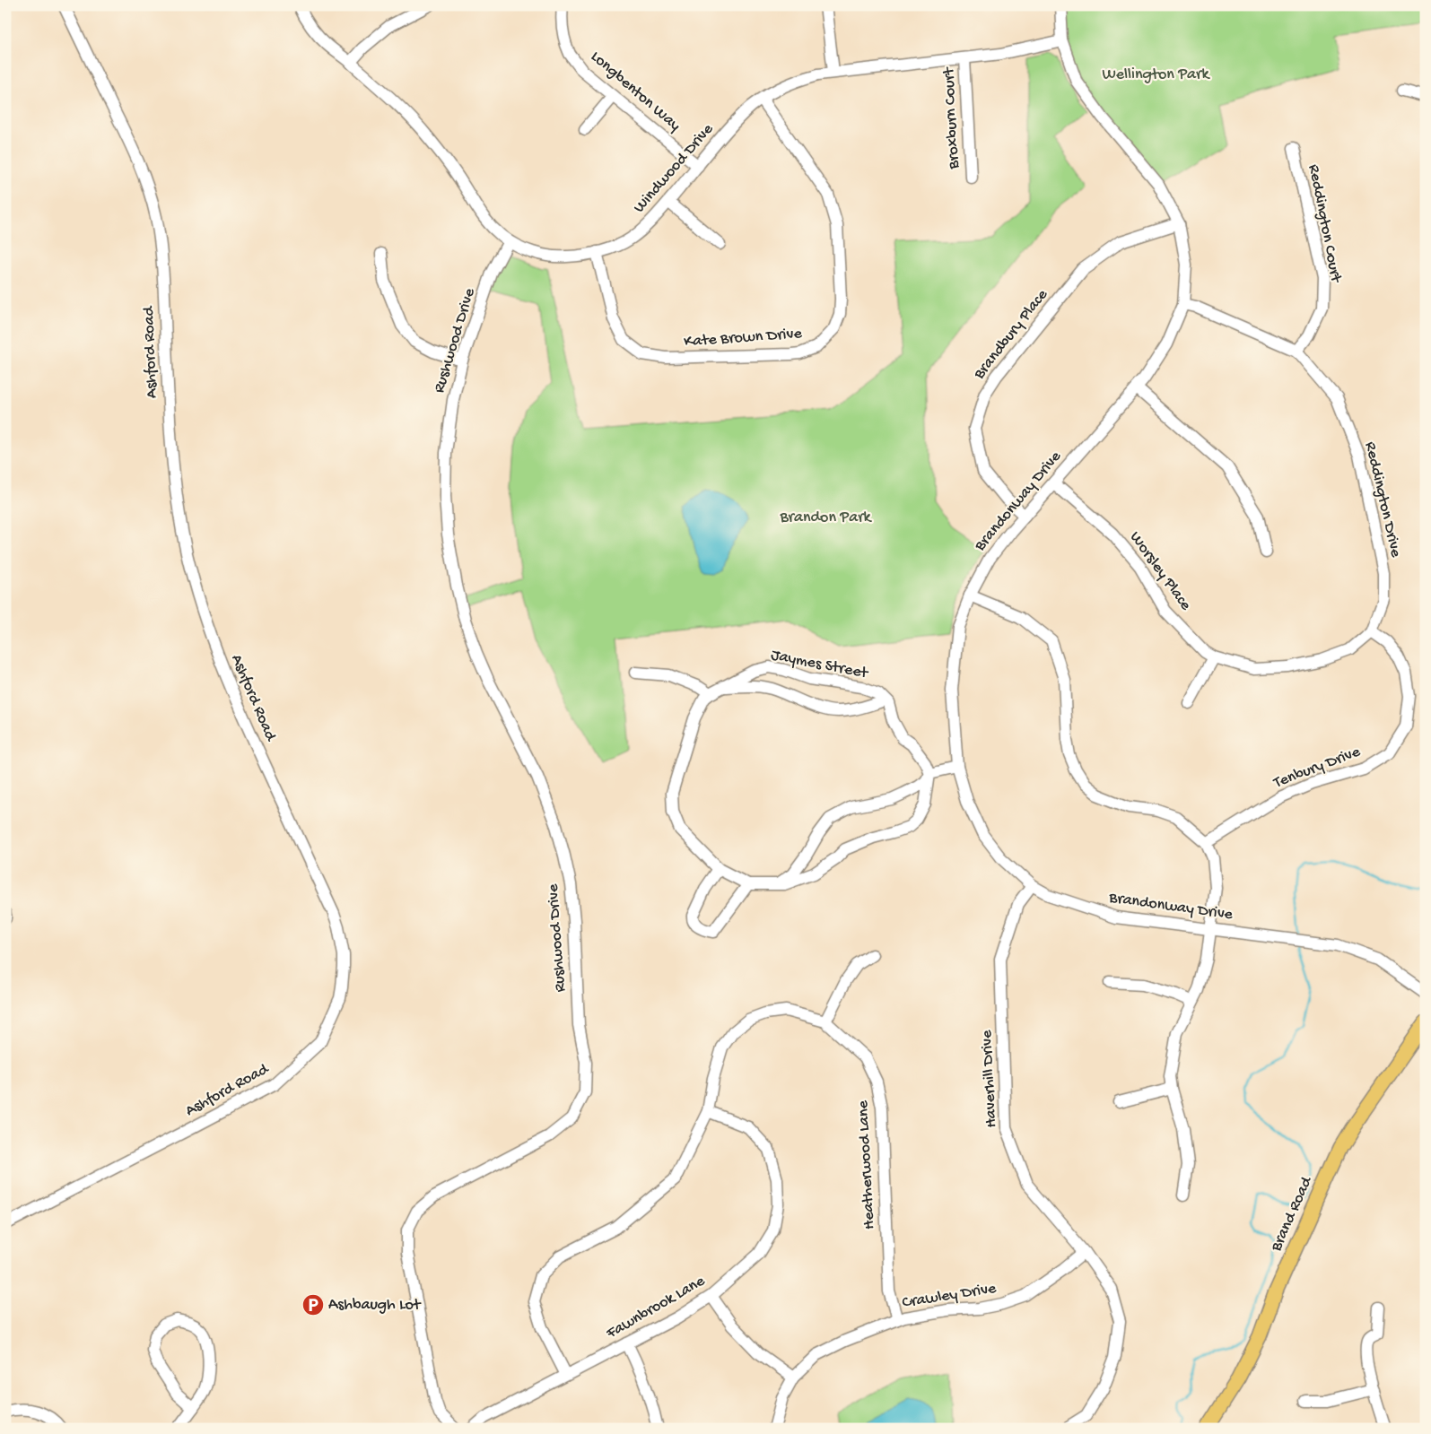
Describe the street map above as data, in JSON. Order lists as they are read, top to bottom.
{
  "streets": {
    "main road": ["Brand Road"],
    "street": [
      "Longbenton Way",
      "Broxburn Court",
      "Windwood Drive",
      "Reddington Court",
      "Brandbury Place",
      "Kate Brown Drive",
      "Rushwood Drive",
      "Ashford Road",
      "Reddington Drive",
      "Brandonway Drive",
      "Worsley Place",
      "Jaymes Street",
      "Tenbury Drive",
      "Haverhill Drive",
      "Heatherwood Lane",
      "Crawley Drive",
      "Fawnbrook Lane"
    ]
  },
  "crossings": [
    ["Longbenton Way", "Windwood Drive"],
    ["Broxburn Court", "Windwood Drive"],
    ["Windwood Drive", "Kate Brown Drive"],
    ["Windwood Drive", "Rushwood Drive"],
    ["Windwood Drive", "Brandonway Drive"],
    ["Reddington Court", "Reddington Drive"],
    ["Brandbury Place", "Brandonway Drive"],
    ["Reddington Drive", "Brandonway Drive"],
    ["Reddington Drive", "Worsley Place"],
    ["Reddington Drive", "Tenbury Drive"],
    ["Brandonway Drive", "Worsley Place"],
    ["Brandonway Drive", "Haverhill Drive"],
    ["Worsley Place", "Tenbury Drive"],
    ["Haverhill Drive", "Crawley Drive"],
    ["Heatherwood Lane", "Crawley Drive"],
    ["Heatherwood Lane", "Fawnbrook Lane"]
  ],
  "parks": ["Wellington Park", "Brandon Park"],
  "places": {
    "parking": ["Ashbaugh Lot"]
  }
}
